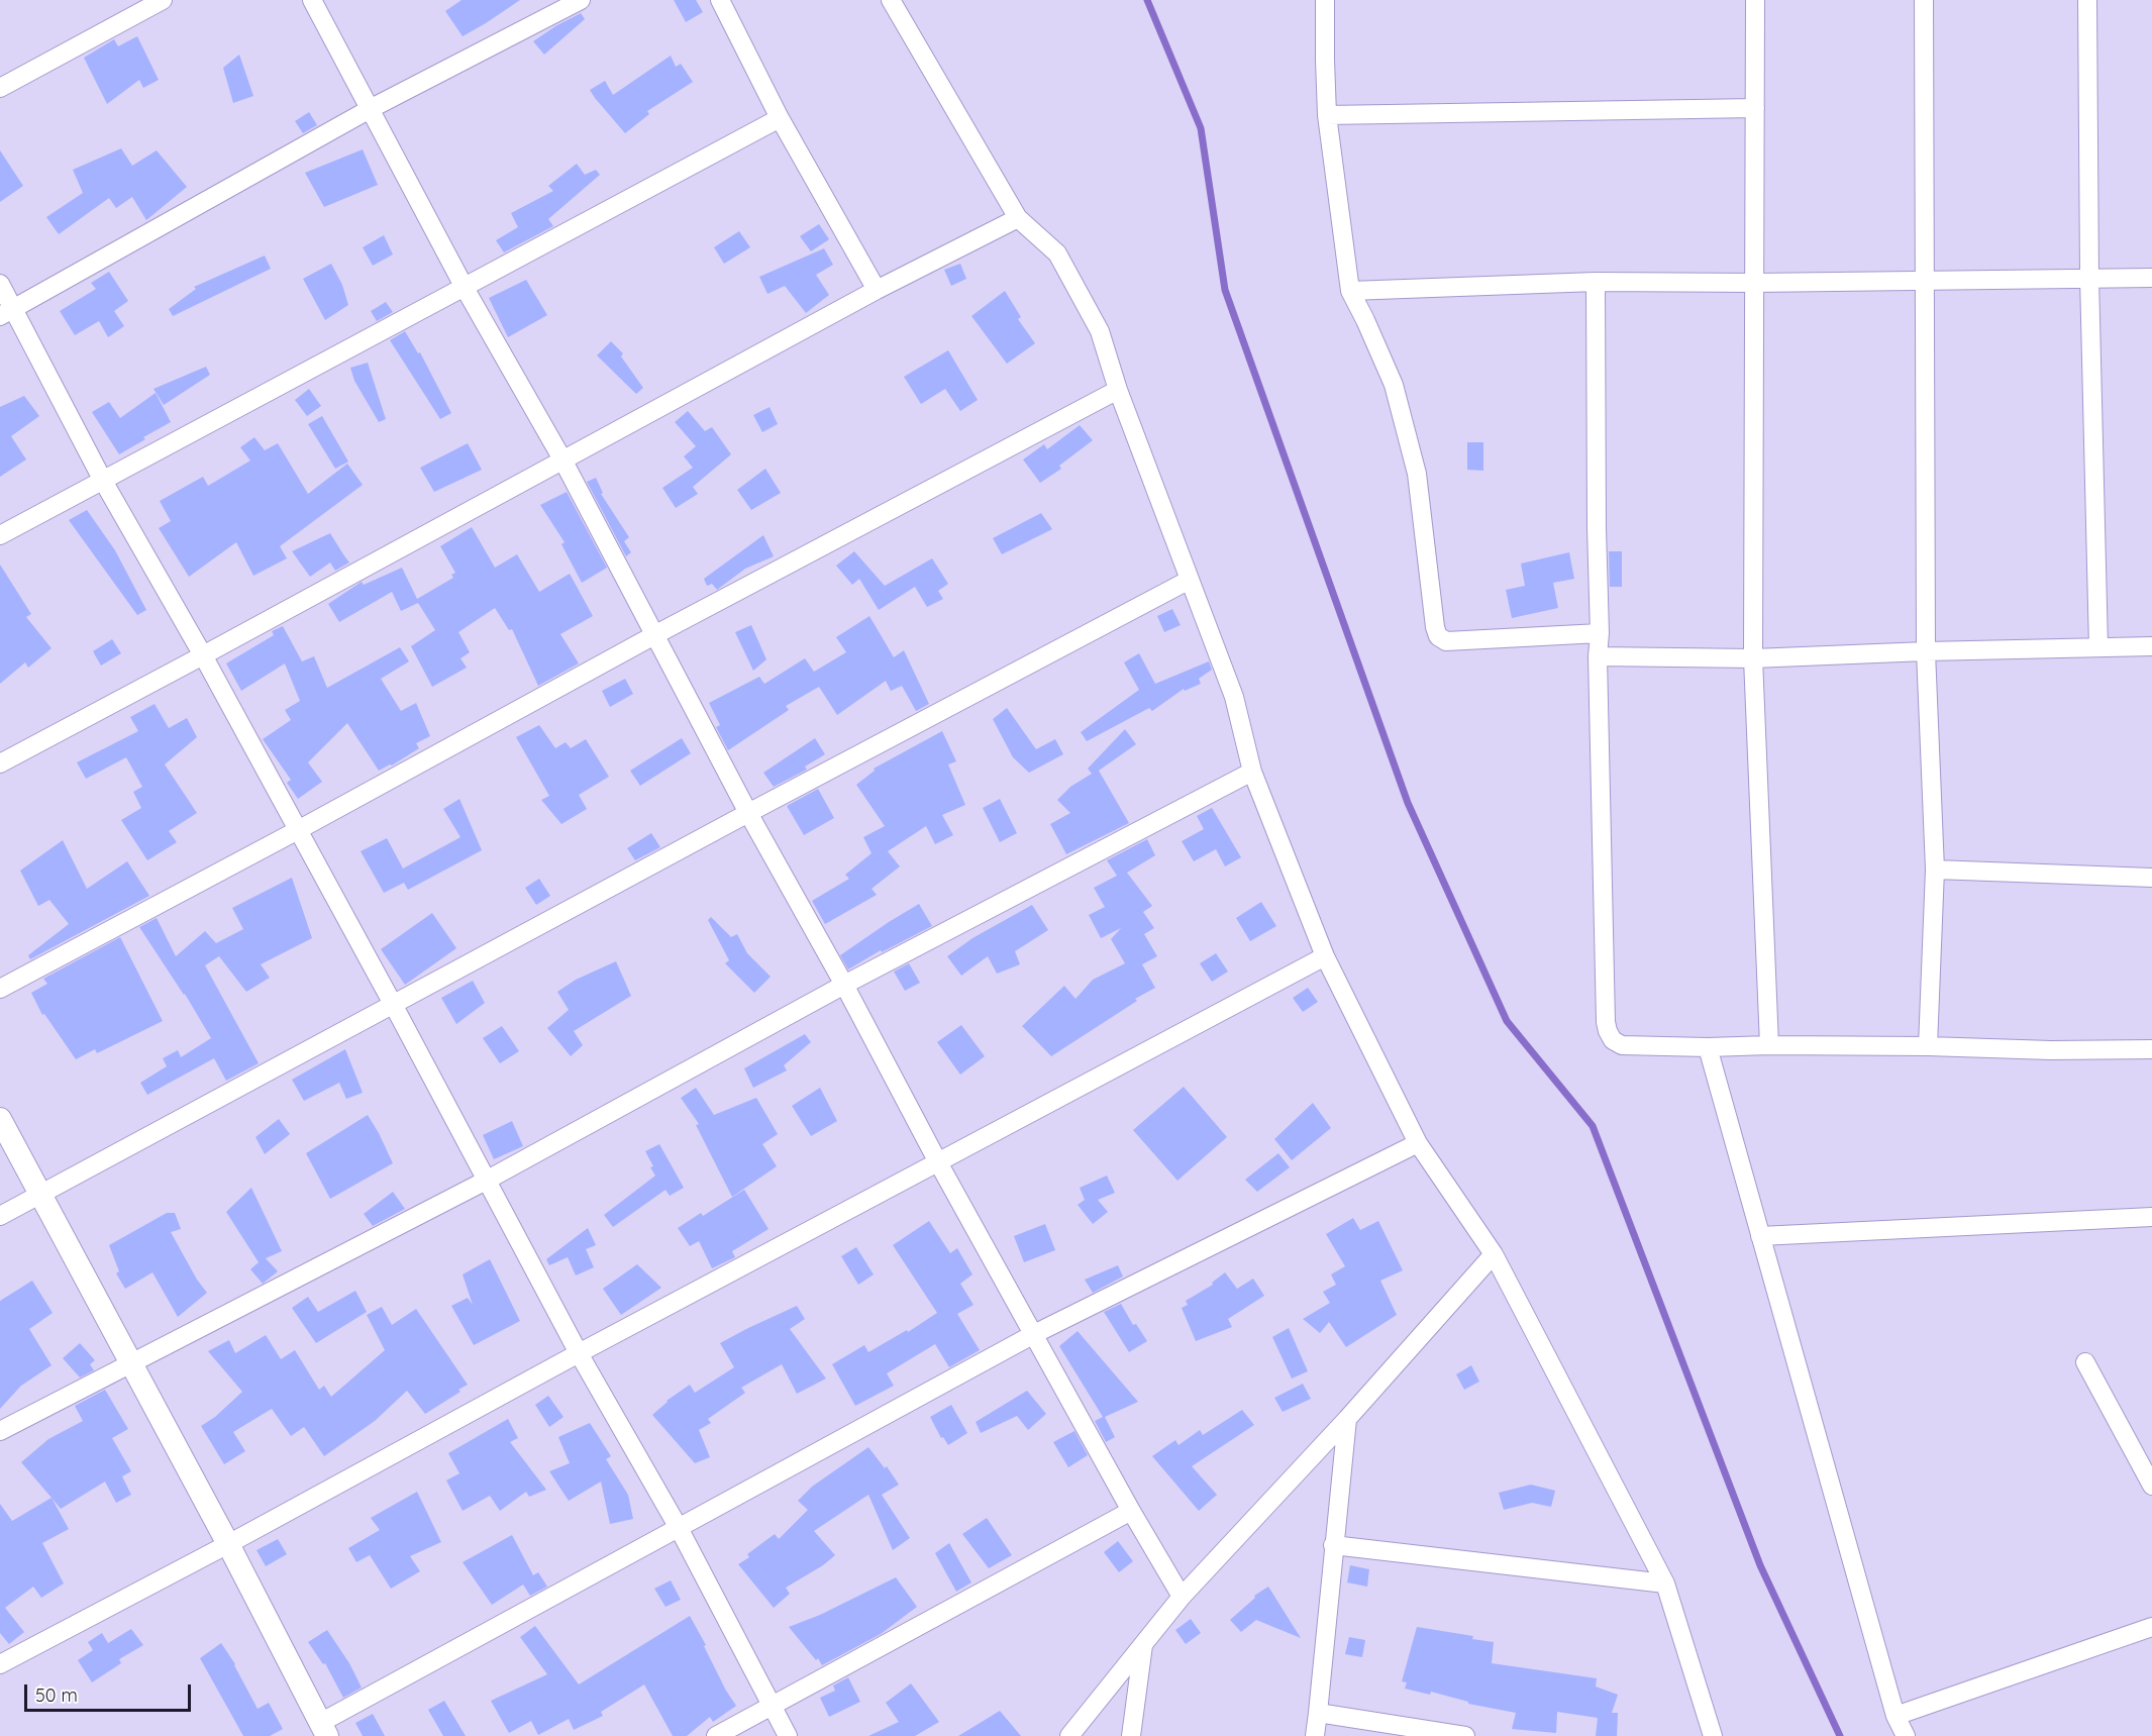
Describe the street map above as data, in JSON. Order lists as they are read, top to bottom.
{
  "scale_bar": "50 m"
}
